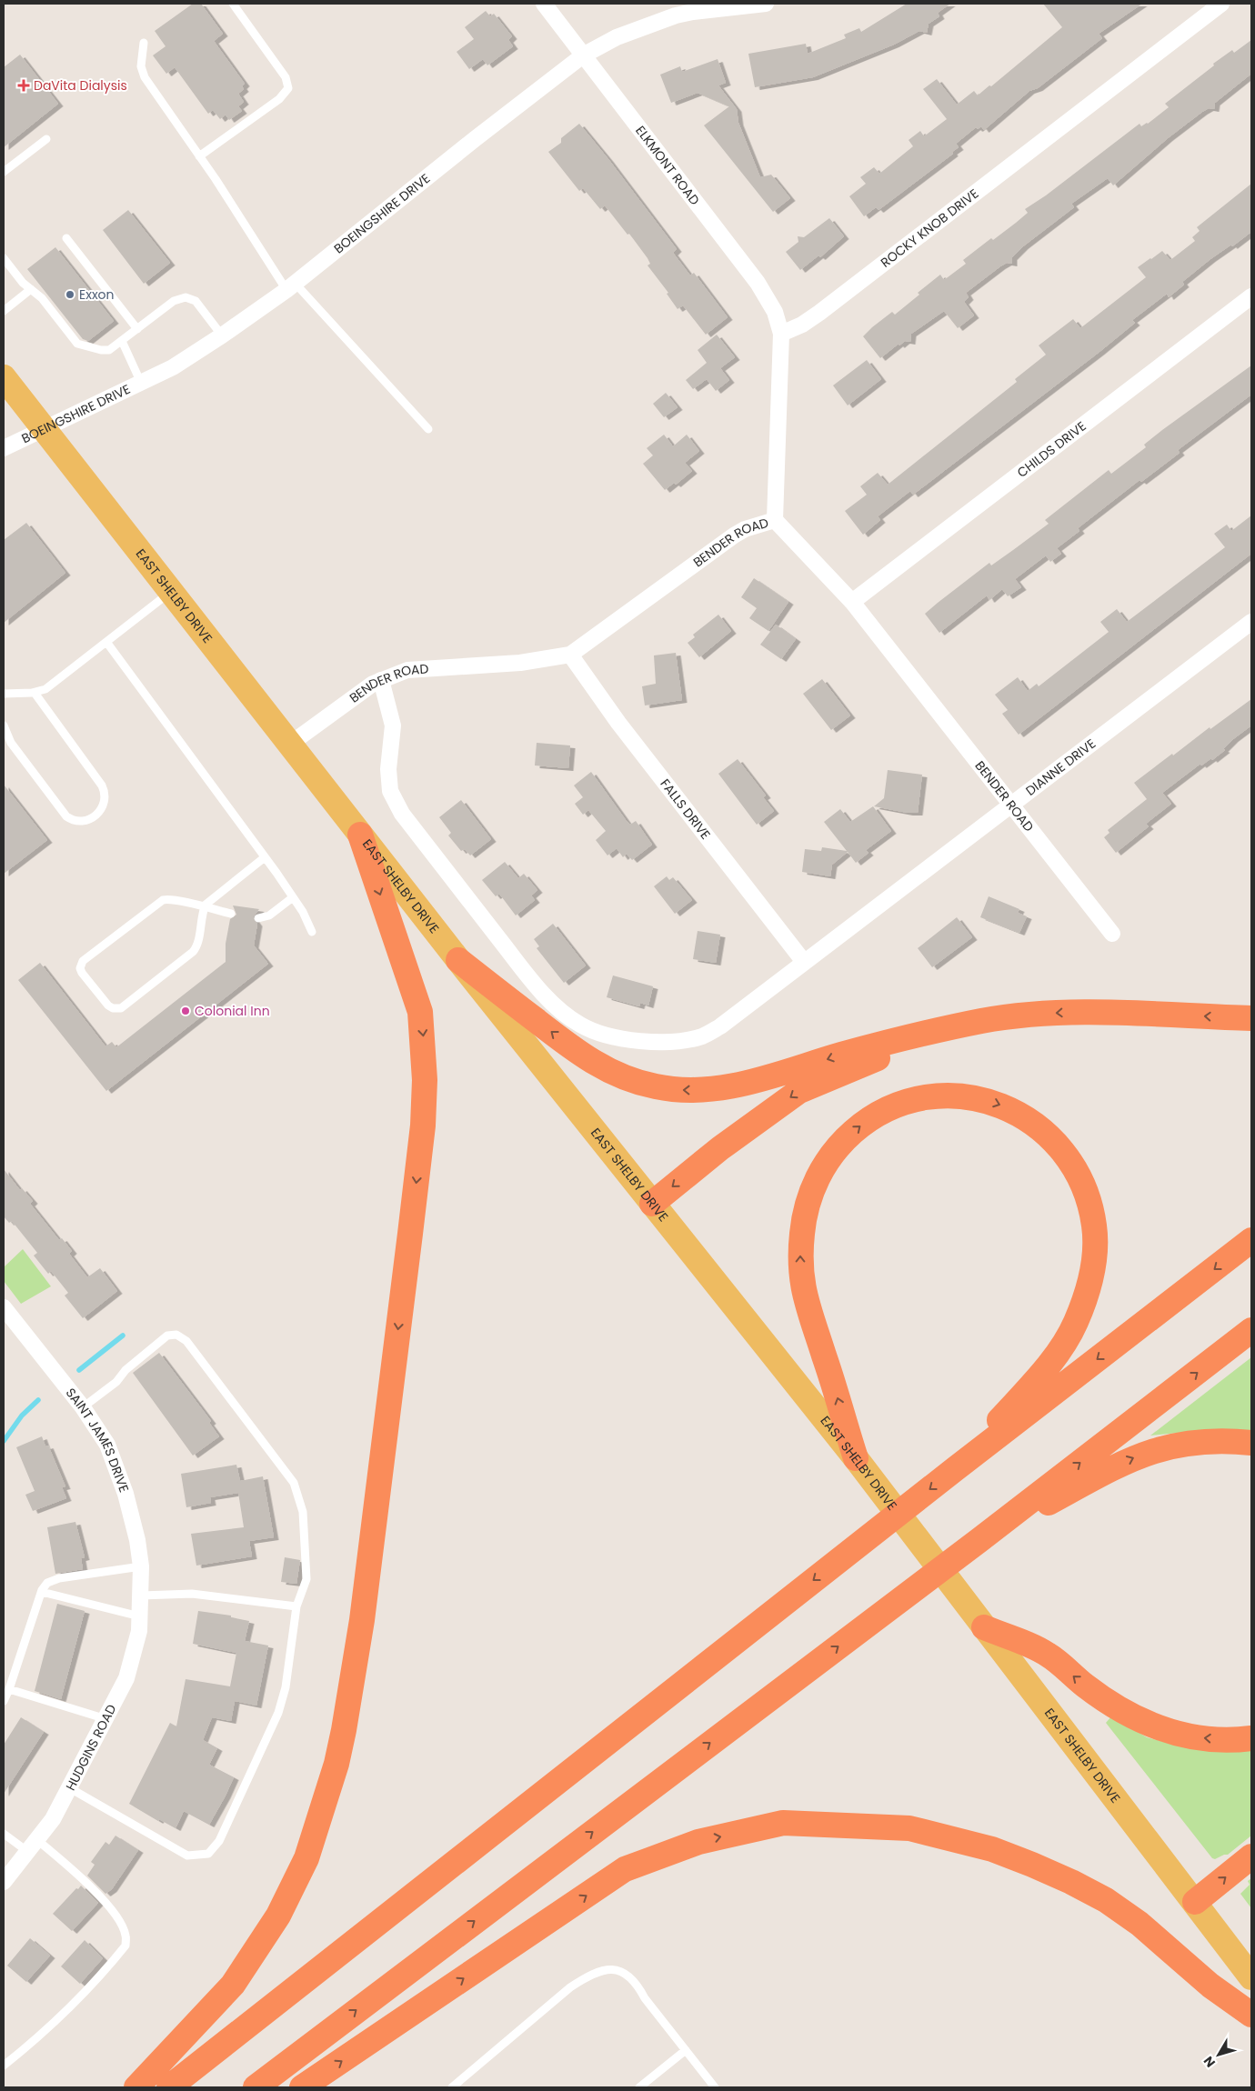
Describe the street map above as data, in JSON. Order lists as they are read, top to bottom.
{
  "streets": {
    "main road": ["EAST SHELBY DRIVE"],
    "street": [
      "ELKMONT ROAD",
      "BOEINGSHIRE DRIVE",
      "ROCKY KNOB DRIVE",
      "CHILDS DRIVE",
      "BENDER ROAD",
      "DIANNE DRIVE",
      "FALLS DRIVE",
      "SAINT JAMES DRIVE",
      "HUDGINS ROAD"
    ]
  },
  "crossings": [
    ["ELKMONT ROAD", "BOEINGSHIRE DRIVE"],
    ["ELKMONT ROAD", "ROCKY KNOB DRIVE"],
    ["BOEINGSHIRE DRIVE", "EAST SHELBY DRIVE"],
    ["CHILDS DRIVE", "BENDER ROAD"],
    ["BENDER ROAD", "EAST SHELBY DRIVE"],
    ["BENDER ROAD", "DIANNE DRIVE"],
    ["BENDER ROAD", "FALLS DRIVE"],
    ["DIANNE DRIVE", "FALLS DRIVE"],
    ["SAINT JAMES DRIVE", "HUDGINS ROAD"]
  ],
  "places": {
    "health": ["DaVita Dialysis"],
    "other": ["Exxon", "Colonial Inn"]
  },
  "north": "bottom left"
}
